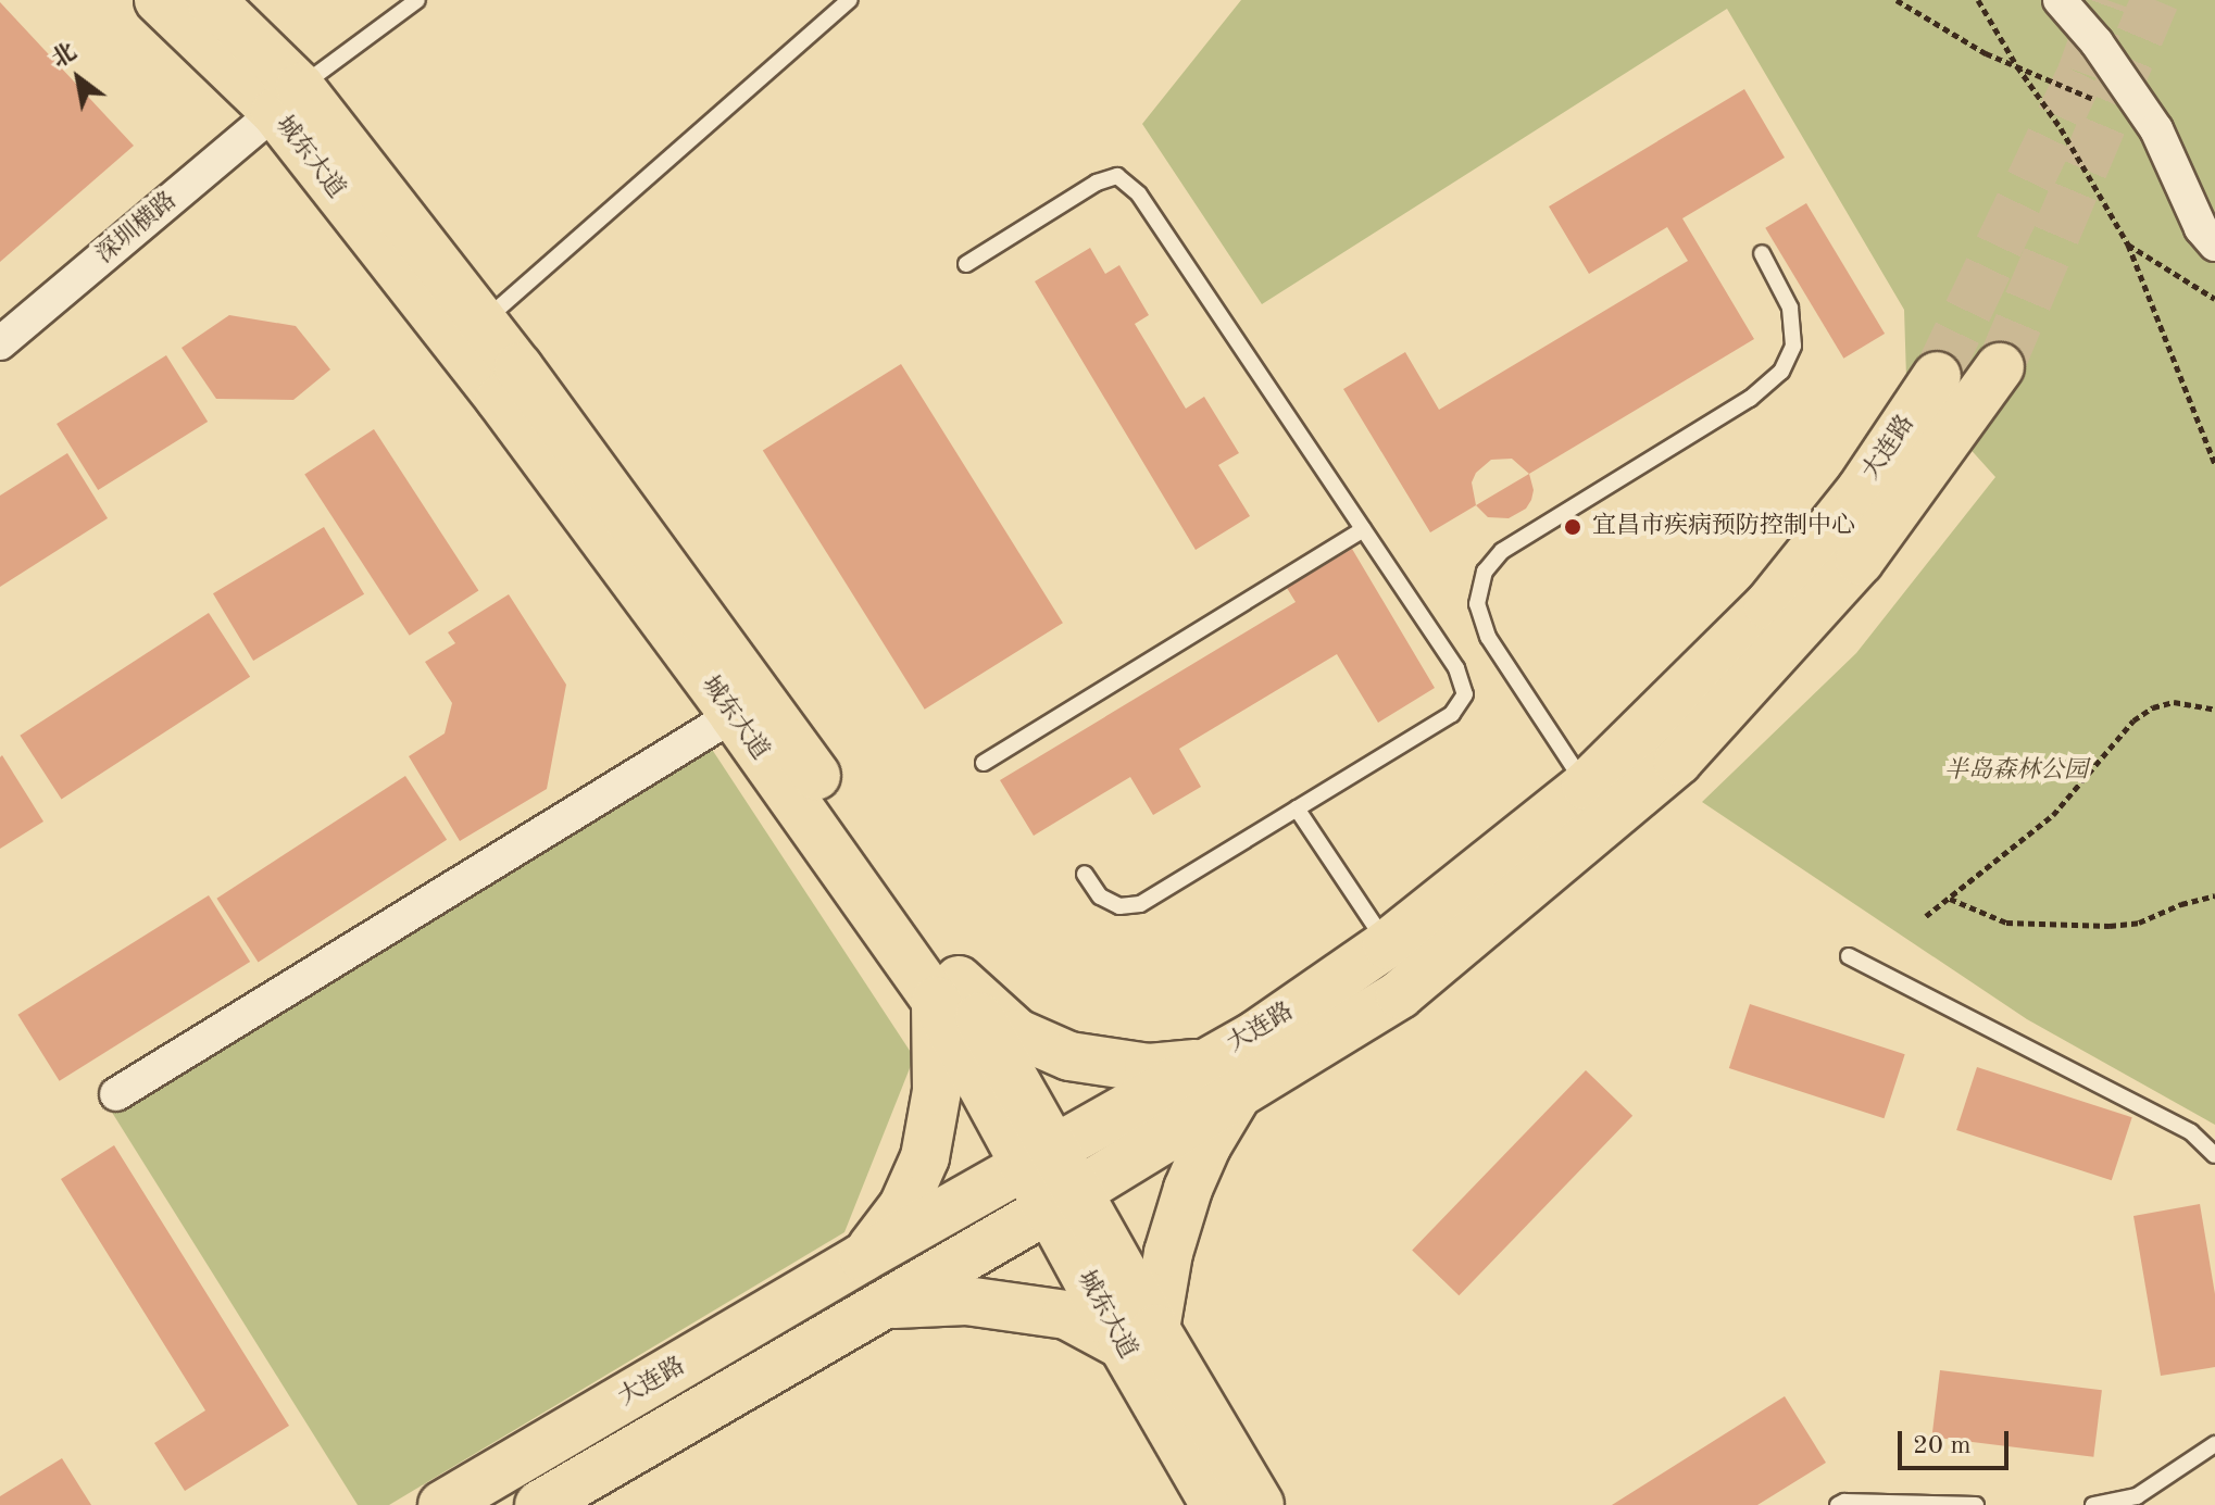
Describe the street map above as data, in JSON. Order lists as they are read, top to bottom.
{
  "streets": {
    "main road": ["城东大道", "大连路"],
    "street": ["深圳横路"]
  },
  "crossings": [
    ["城东大道", "深圳横路"],
    ["城东大道", "大连路"]
  ],
  "parks": ["半岛森林公园"],
  "places": ["宜昌市疾病预防控制中心"],
  "scale_bar": "20 m",
  "north": "top left"
}
